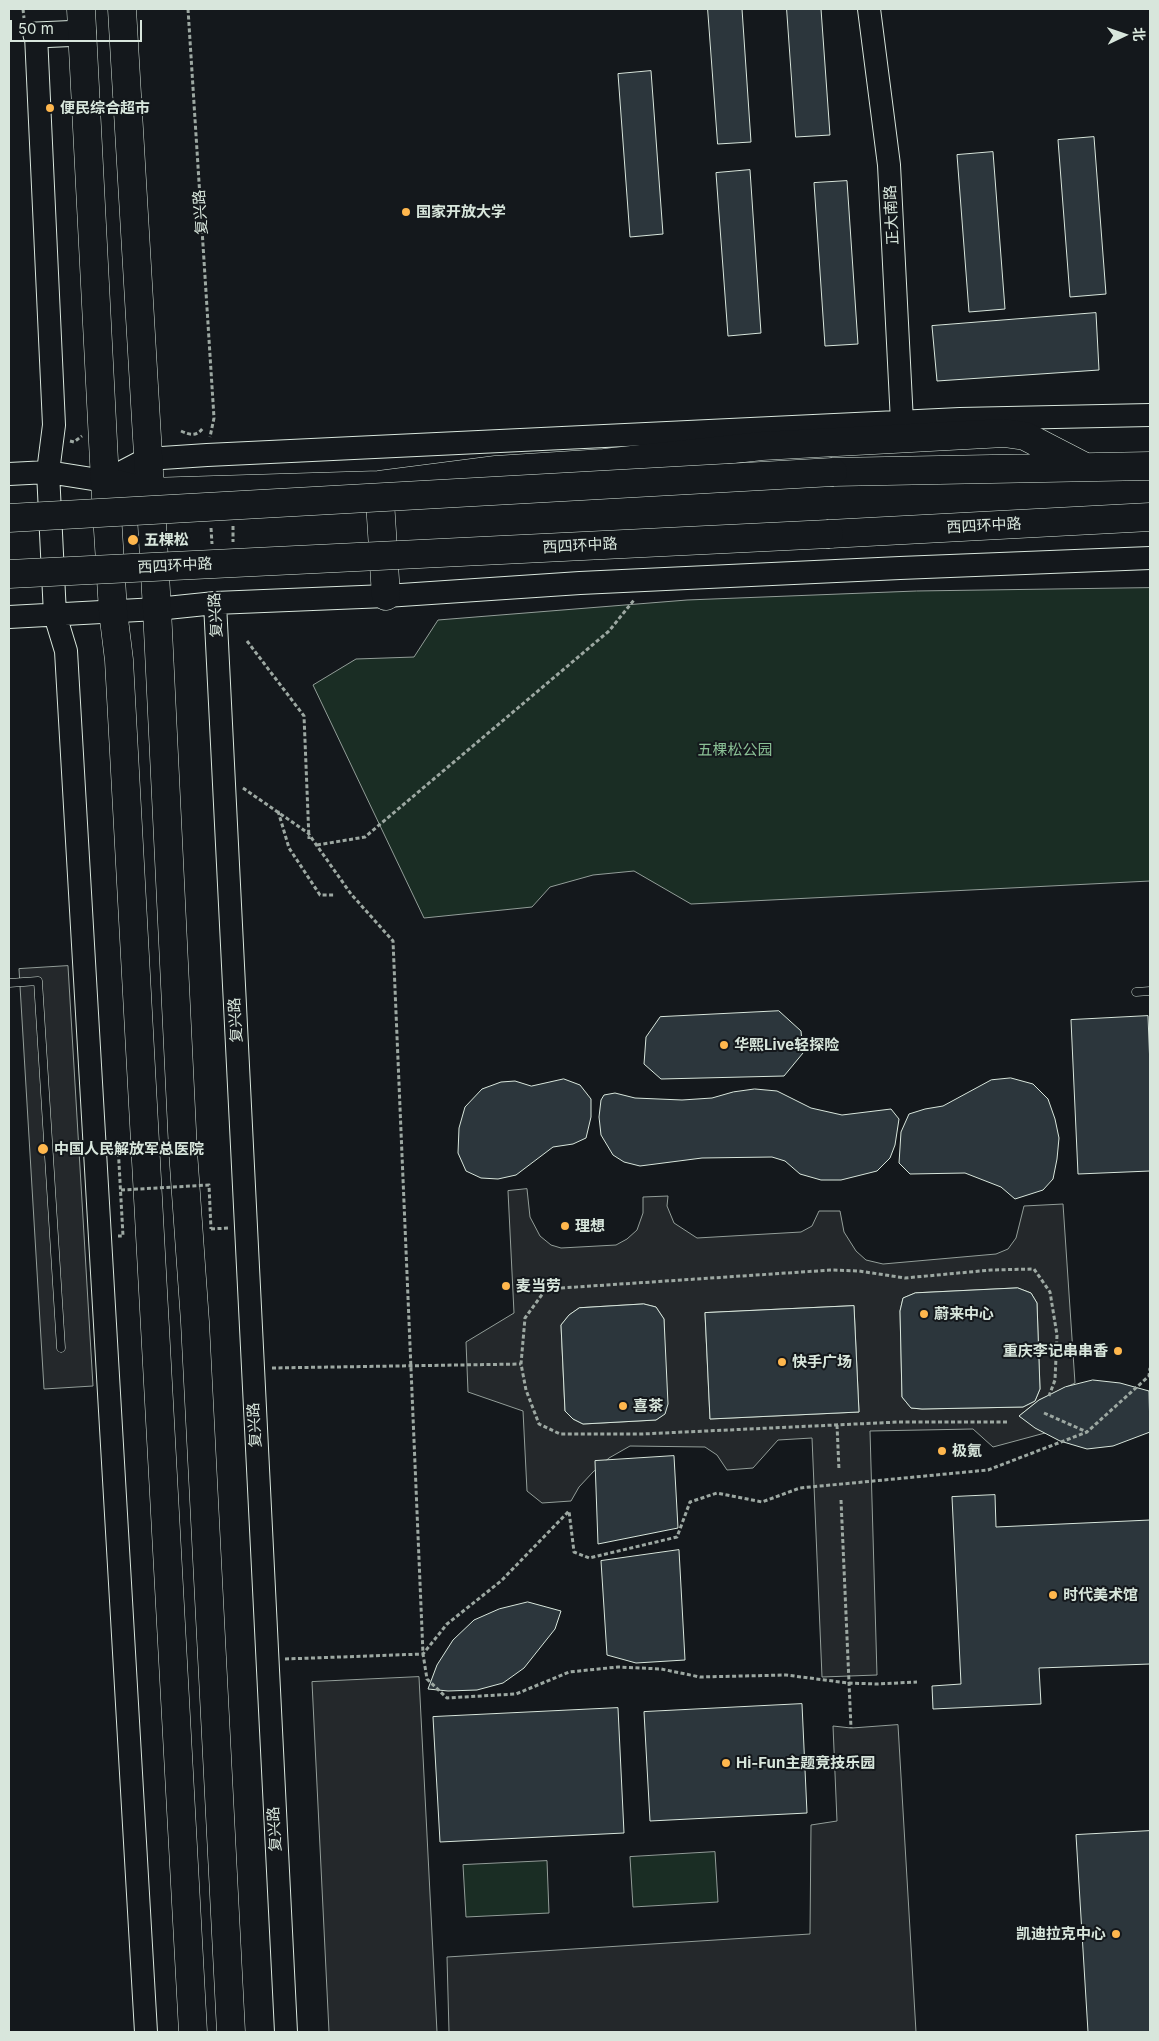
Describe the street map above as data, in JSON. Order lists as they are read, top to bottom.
{
  "streets": {
    "highway": ["西四环中路"],
    "street": ["复兴路", "正大南路"]
  },
  "parks": ["五棵松公园"],
  "places": [
    "便民综合超市",
    "国家开放大学",
    "五棵松",
    "华熙Live轻探险",
    "中国人民解放军总医院",
    "理想",
    "麦当劳",
    "蔚来中心",
    "重庆李记串串香",
    "快手广场",
    "喜茶",
    "极氪",
    "时代美术馆",
    "Hi-Fun主题竞技乐园",
    "凯迪拉克中心"
  ],
  "scale_bar": "50 m",
  "north": "right"
}
